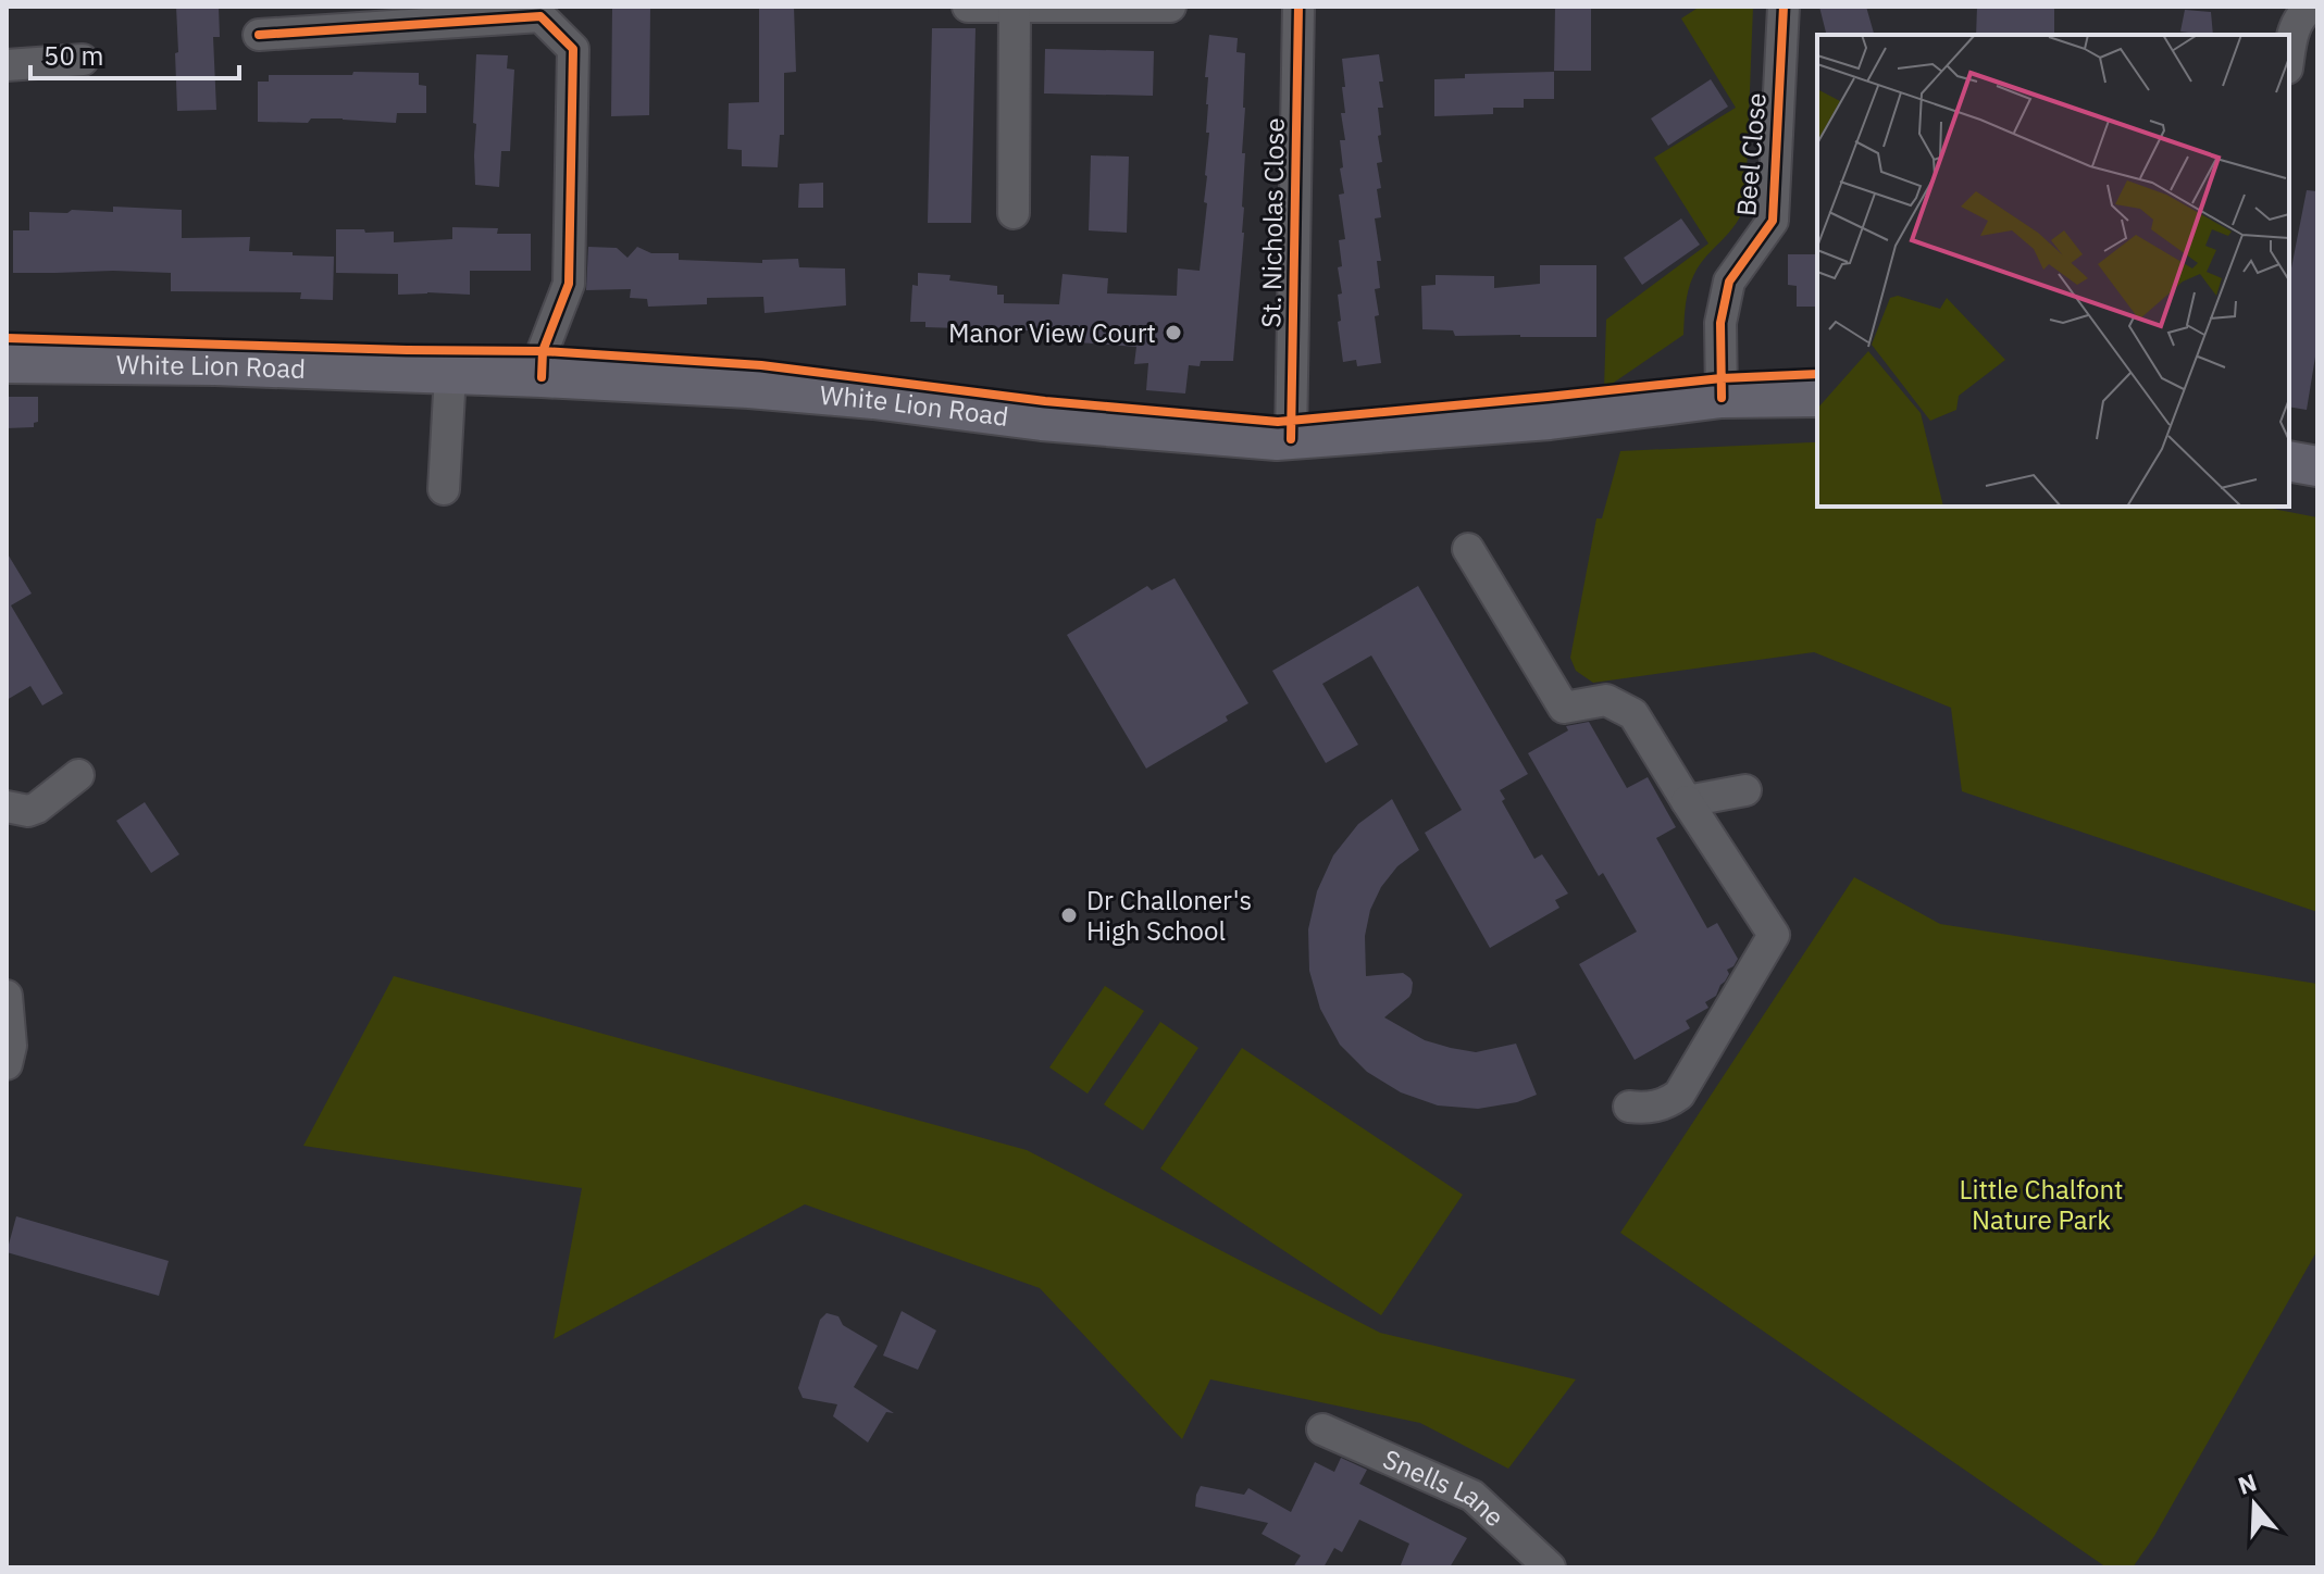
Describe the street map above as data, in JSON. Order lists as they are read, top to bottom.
{
  "streets": {
    "main road": ["White Lion Road"],
    "street": ["Beel Close", "St. Nicholas Close", "Snells Lane"]
  },
  "crossings": [
    ["Beel Close", "White Lion Road"],
    ["St. Nicholas Close", "White Lion Road"]
  ],
  "parks": ["Little Chalfont Nature Park"],
  "places": ["Manor View Court", "Dr Challoner's High School"],
  "scale_bar": "50 m",
  "north": "top"
}
